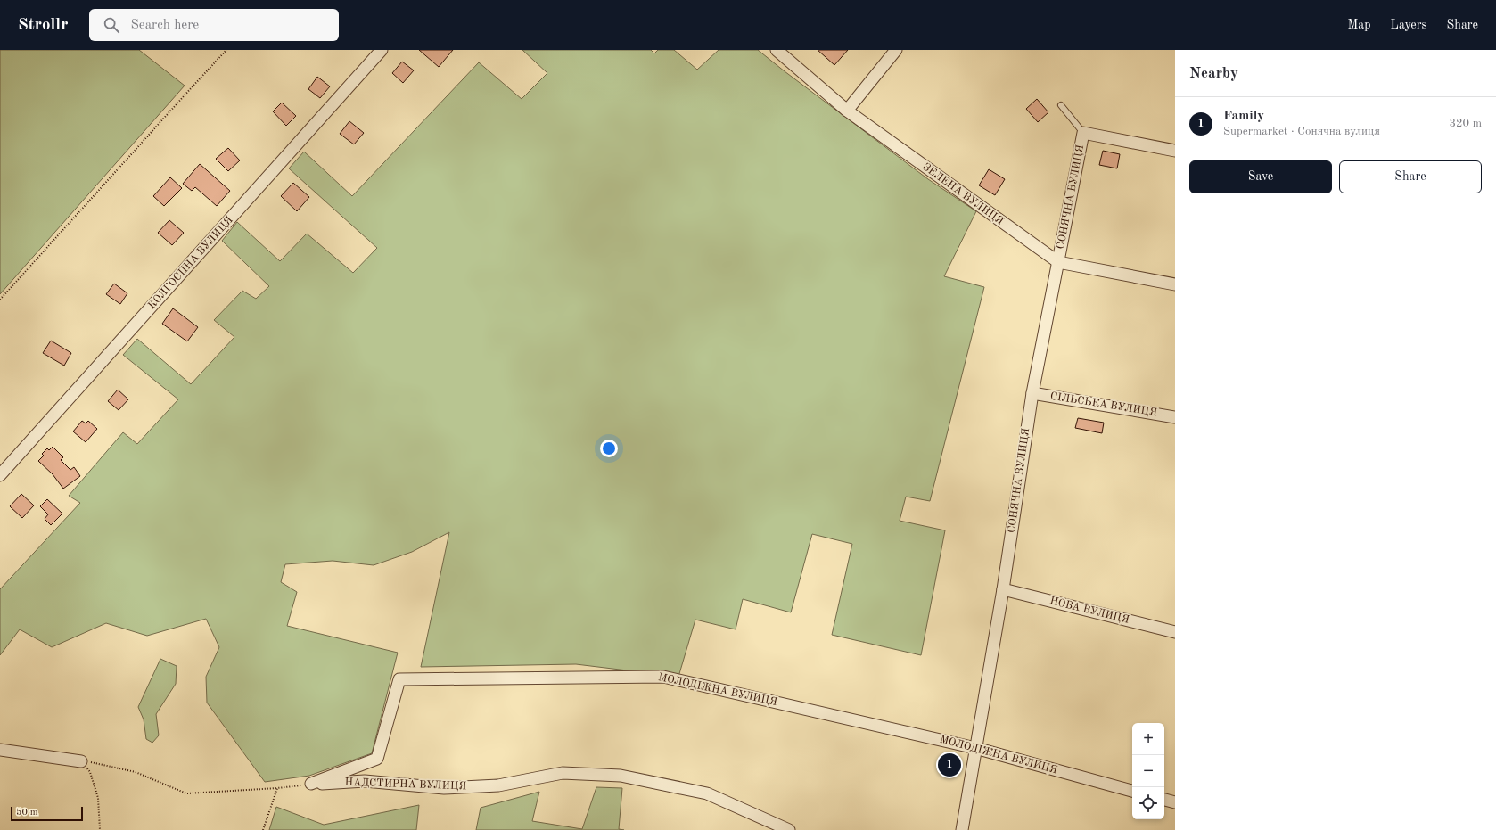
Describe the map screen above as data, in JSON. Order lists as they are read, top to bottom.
{
  "streets": {
    "street": [
      "ЗЕЛЕНА ВУЛИЦЯ",
      "СОНЯЧНА ВУЛИЦЯ",
      "КОЛГОСПНА ВУЛИЦЯ",
      "СІЛЬСЬКА ВУЛИЦЯ",
      "НОВА ВУЛИЦЯ",
      "МОЛОДІЖНА ВУЛИЦЯ",
      "НАДСТИРНА ВУЛИЦЯ"
    ]
  },
  "crossings": [
    ["ЗЕЛЕНА ВУЛИЦЯ", "СОНЯЧНА ВУЛИЦЯ"],
    ["СОНЯЧНА ВУЛИЦЯ", "СІЛЬСЬКА ВУЛИЦЯ"],
    ["СОНЯЧНА ВУЛИЦЯ", "НОВА ВУЛИЦЯ"],
    ["СОНЯЧНА ВУЛИЦЯ", "МОЛОДІЖНА ВУЛИЦЯ"],
    ["МОЛОДІЖНА ВУЛИЦЯ", "НАДСТИРНА ВУЛИЦЯ"]
  ],
  "scale_bar": "50 m",
  "page": {
    "header": "Strollr",
    "search": "Search here",
    "nav": ["Map", "Layers", "Share"],
    "heading": "Nearby",
    "list": [
      {
        "mark": "1",
        "name": "Family",
        "note": "Supermarket · Сонячна вулиця",
        "value": "320 m"
      }
    ],
    "buttons": ["Save", "Share"],
    "map_buttons": ["+", "−"],
    "pins": "1",
    "scale": "50 m"
  }
}
